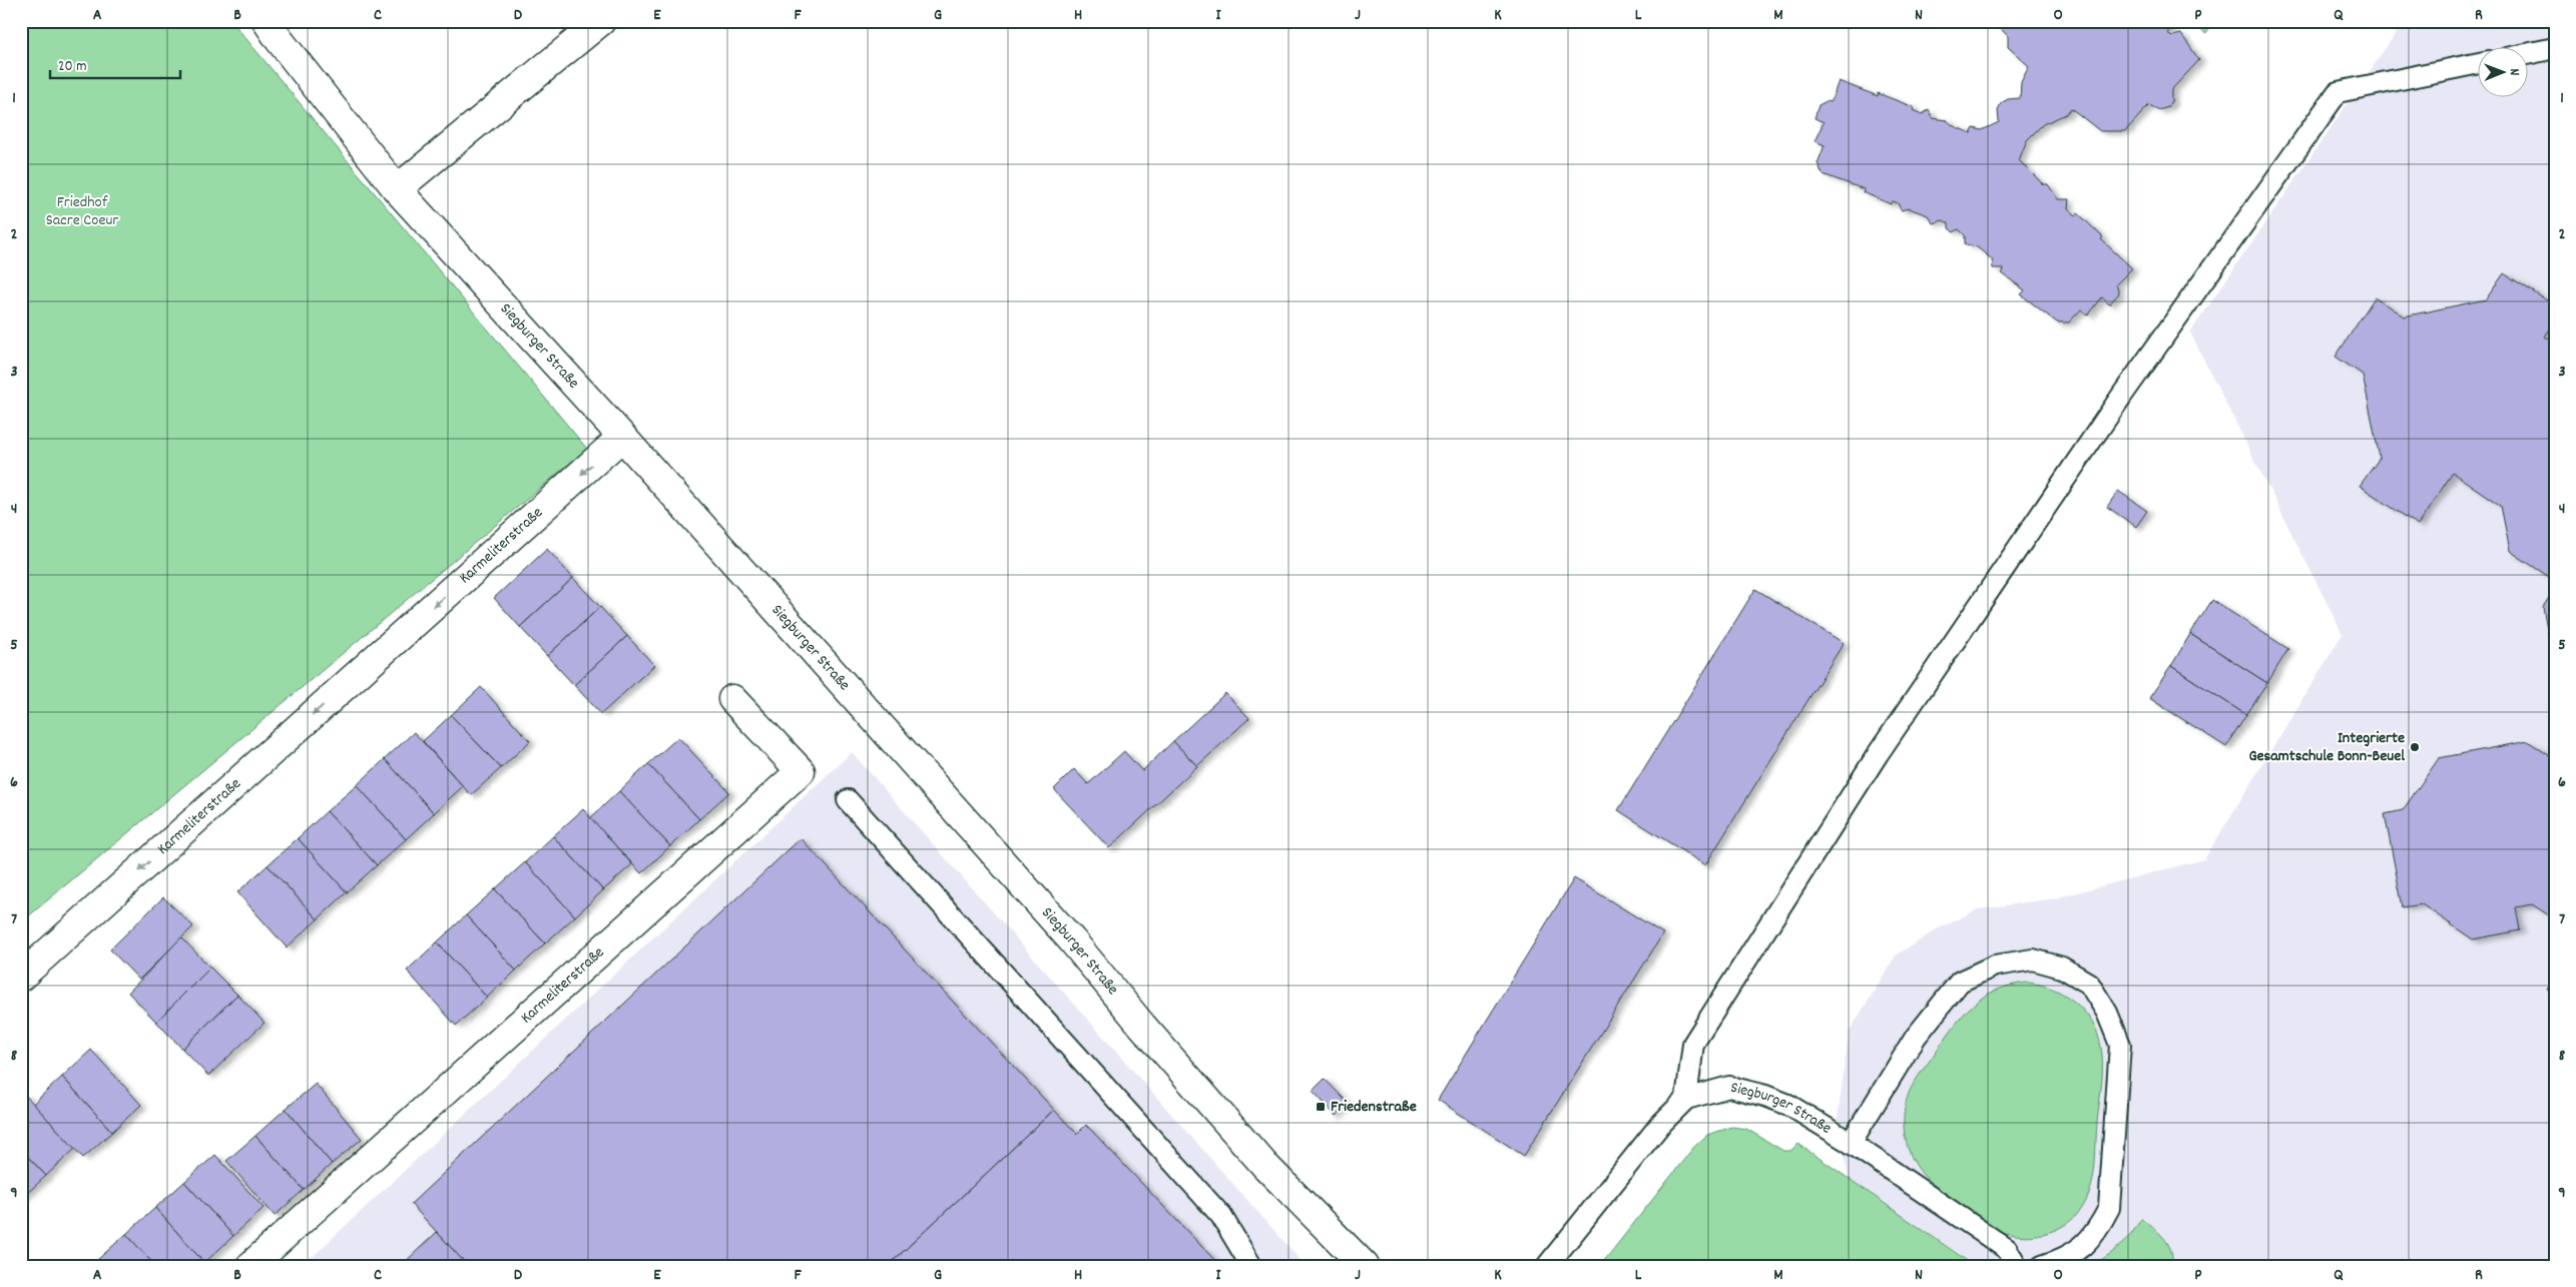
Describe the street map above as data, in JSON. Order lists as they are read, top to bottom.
{
  "streets": {
    "street": ["Siegburger Straße", "Karmeliterstraße"]
  },
  "crossings": [
    ["Siegburger Straße", "Karmeliterstraße"]
  ],
  "one_way": ["Karmeliterstraße"],
  "parks": ["Friedhof Sacre Coeur"],
  "places": {
    "other": ["Integrierte Gesamtschule Bonn-Beuel"],
    "transit": ["Friedenstraße"]
  },
  "scale_bar": "20 m",
  "north": "right",
  "grid": {
    "columns": [
      "A",
      "B",
      "C",
      "D",
      "E",
      "F",
      "G",
      "H",
      "I",
      "J",
      "K",
      "L",
      "M",
      "N",
      "O",
      "P",
      "Q",
      "R"
    ],
    "rows": [
      "1",
      "2",
      "3",
      "4",
      "5",
      "6",
      "7",
      "8",
      "9"
    ]
  }
}
